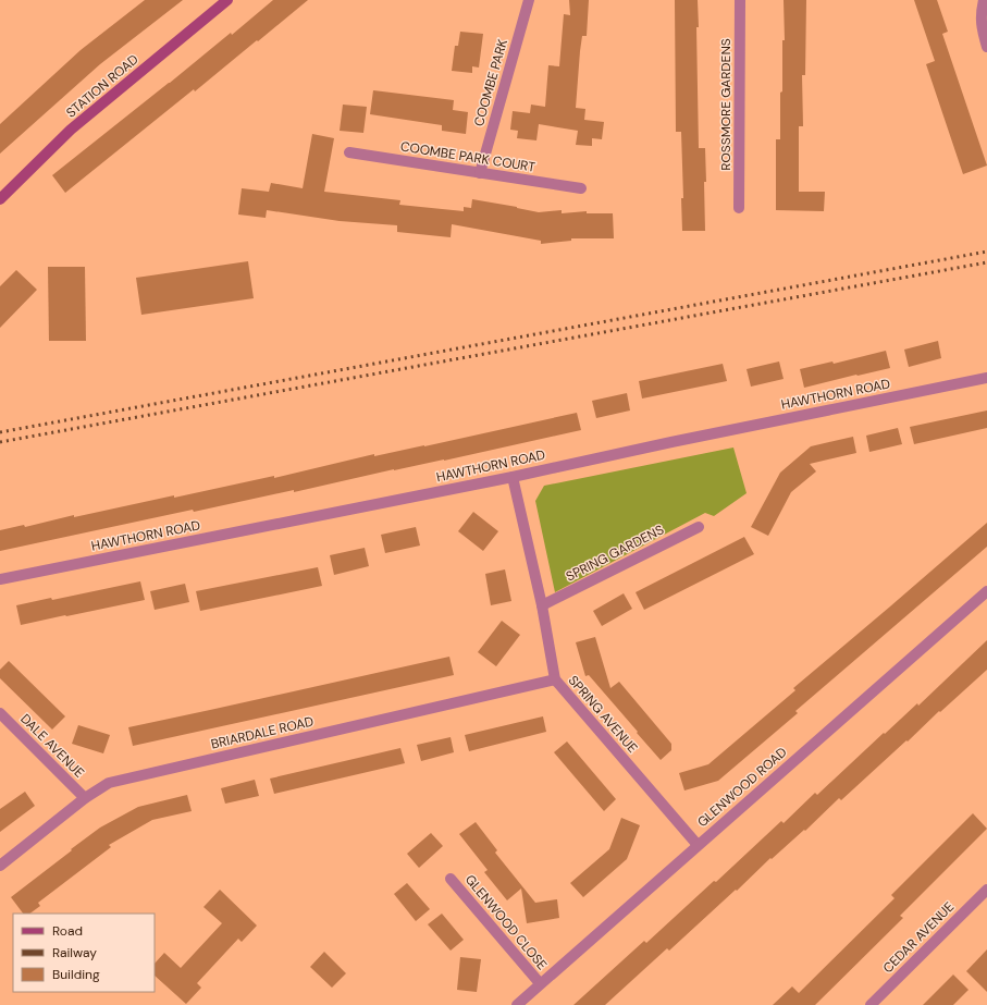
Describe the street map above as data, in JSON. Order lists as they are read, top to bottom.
{
  "streets": {
    "main road": ["STATION ROAD"],
    "street": [
      "COOMBE PARK",
      "ROSSMORE GARDENS",
      "COOMBE PARK COURT",
      "HAWTHORN ROAD",
      "SPRING GARDENS",
      "SPRING AVENUE",
      "BRIARDALE ROAD",
      "DALE AVENUE",
      "GLENWOOD ROAD",
      "GLENWOOD CLOSE",
      "CEDAR AVENUE"
    ]
  },
  "crossings": [
    ["COOMBE PARK", "COOMBE PARK COURT"],
    ["HAWTHORN ROAD", "SPRING AVENUE"],
    ["SPRING GARDENS", "SPRING AVENUE"],
    ["SPRING AVENUE", "BRIARDALE ROAD"],
    ["SPRING AVENUE", "GLENWOOD ROAD"],
    ["BRIARDALE ROAD", "DALE AVENUE"],
    ["GLENWOOD ROAD", "GLENWOOD CLOSE"]
  ],
  "legend": ["Road", "Railway", "Building"]
}
